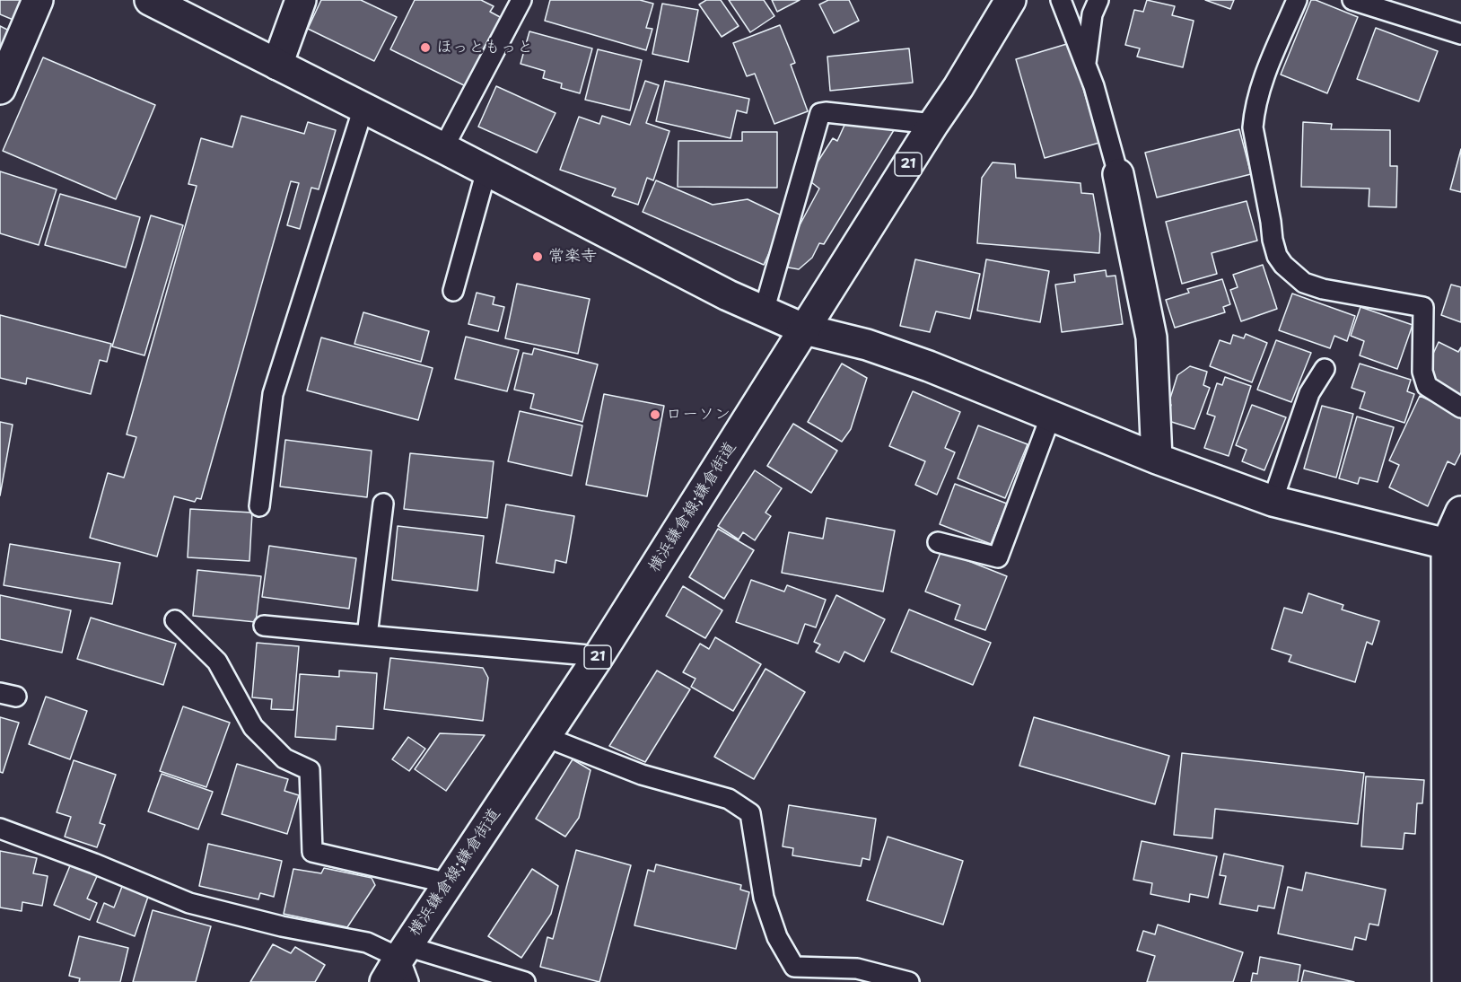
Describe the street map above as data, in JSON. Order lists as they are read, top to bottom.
{
  "streets": {
    "street": ["21", "横浜鎌倉線;鎌倉街道"]
  },
  "places": ["ほっともっと", "常楽寺", "ローソン"]
}
